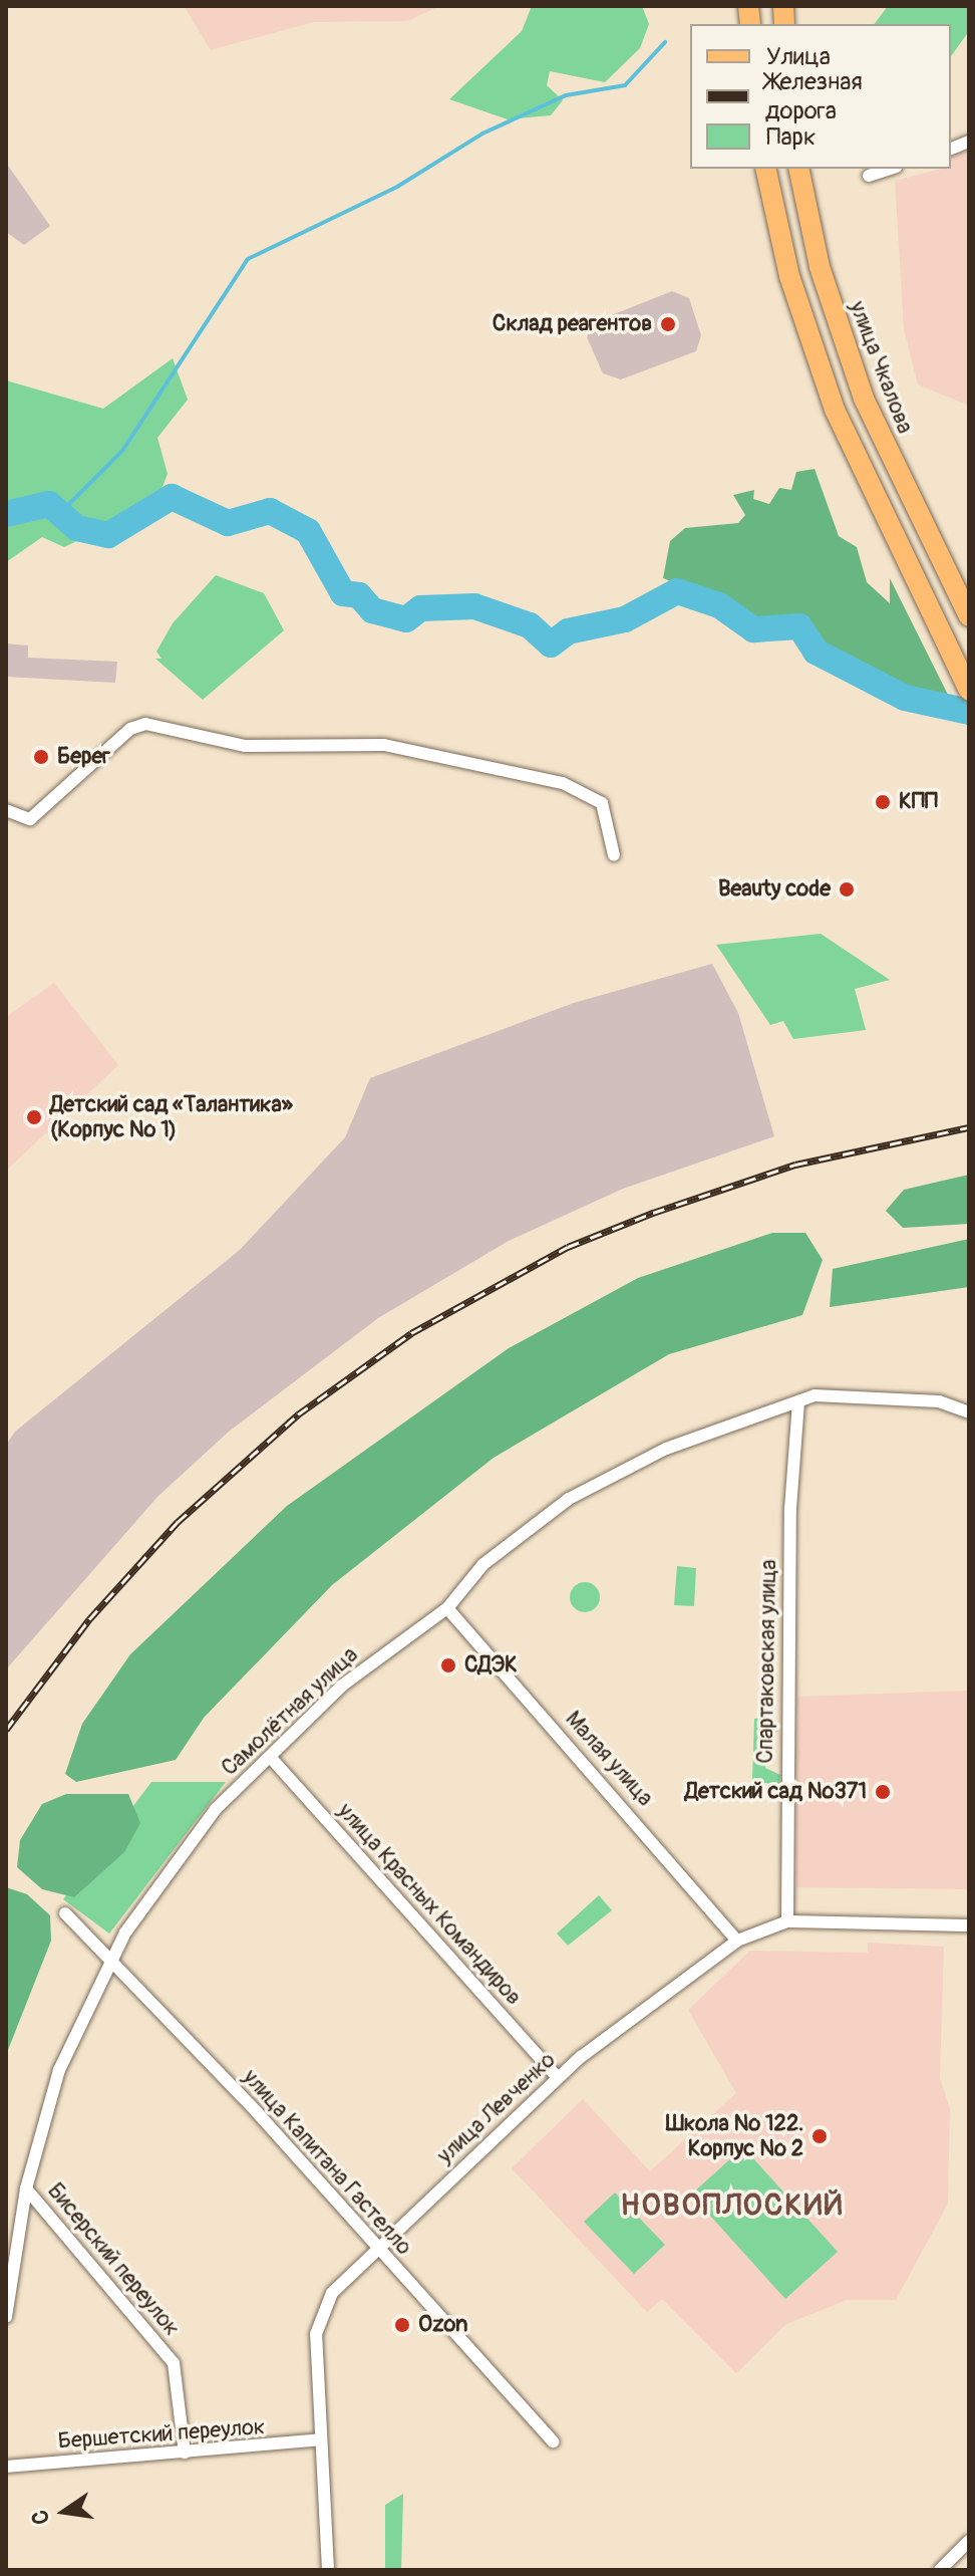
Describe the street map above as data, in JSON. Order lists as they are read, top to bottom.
{
  "streets": {
    "main road": ["улица Чкалова"],
    "street": [
      "Спартаковская улица",
      "Самолётная улица",
      "Малая улица",
      "улица Красных Командиров",
      "улица Левченко",
      "улица Капитана Гастелло",
      "Бисерский переулок",
      "Бершетский переулок"
    ]
  },
  "crossings": [
    ["Спартаковская улица", "Самолётная улица"],
    ["Спартаковская улица", "улица Левченко"],
    ["Самолётная улица", "Малая улица"],
    ["Самолётная улица", "улица Красных Командиров"],
    ["Самолётная улица", "улица Капитана Гастелло"],
    ["Самолётная улица", "Бисерский переулок"],
    ["Малая улица", "улица Левченко"],
    ["улица Красных Командиров", "улица Левченко"],
    ["улица Левченко", "улица Капитана Гастелло"],
    ["улица Левченко", "Бершетский переулок"],
    ["Бисерский переулок", "Бершетский переулок"]
  ],
  "districts": ["НОВОПЛОСКИЙ"],
  "places": [
    "Склад реагентов",
    "Берег",
    "КПП",
    "Beauty code",
    "Детский сад «Талантика» (Корпус № 1)",
    "СДЭК",
    "Детский сад №371",
    "Школа № 122. Корпус № 2",
    "Ozon"
  ],
  "legend": ["Улица", "Железная дорога", "Парк"],
  "north": "left"
}
